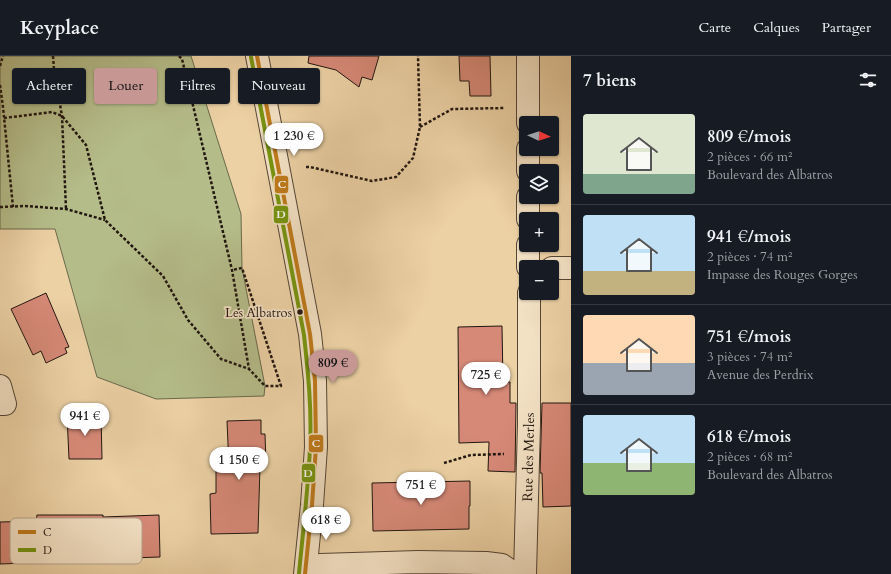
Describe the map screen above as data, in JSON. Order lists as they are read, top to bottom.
{
  "streets": {
    "street": ["Rue des Merles"]
  },
  "places": ["Les Albatros"],
  "lines": ["transit line C", "transit line D"],
  "legend": ["C", "D"],
  "north": "right",
  "page": {
    "header": "Keyplace",
    "nav": ["Carte", "Calques", "Partager"],
    "heading": "7 biens",
    "chip": [
      "Acheter",
      "Louer",
      "Filtres",
      "Nouveau"
    ],
    "list": [
      {
        "name": "809 €/mois",
        "note": "2 pièces · 66 m² · Boulevard des Albatros"
      },
      {
        "name": "941 €/mois",
        "note": "2 pièces · 74 m² · Impasse des Rouges Gorges"
      },
      {
        "name": "751 €/mois",
        "note": "3 pièces · 74 m² · Avenue des Perdrix"
      },
      {
        "name": "618 €/mois",
        "note": "2 pièces · 68 m² · Boulevard des Albatros"
      }
    ],
    "map_buttons": ["+", "−"],
    "price": [
      "1 230 €",
      "809 €",
      "725 €",
      "941 €",
      "1 150 €",
      "751 €",
      "618 €"
    ]
  }
}
